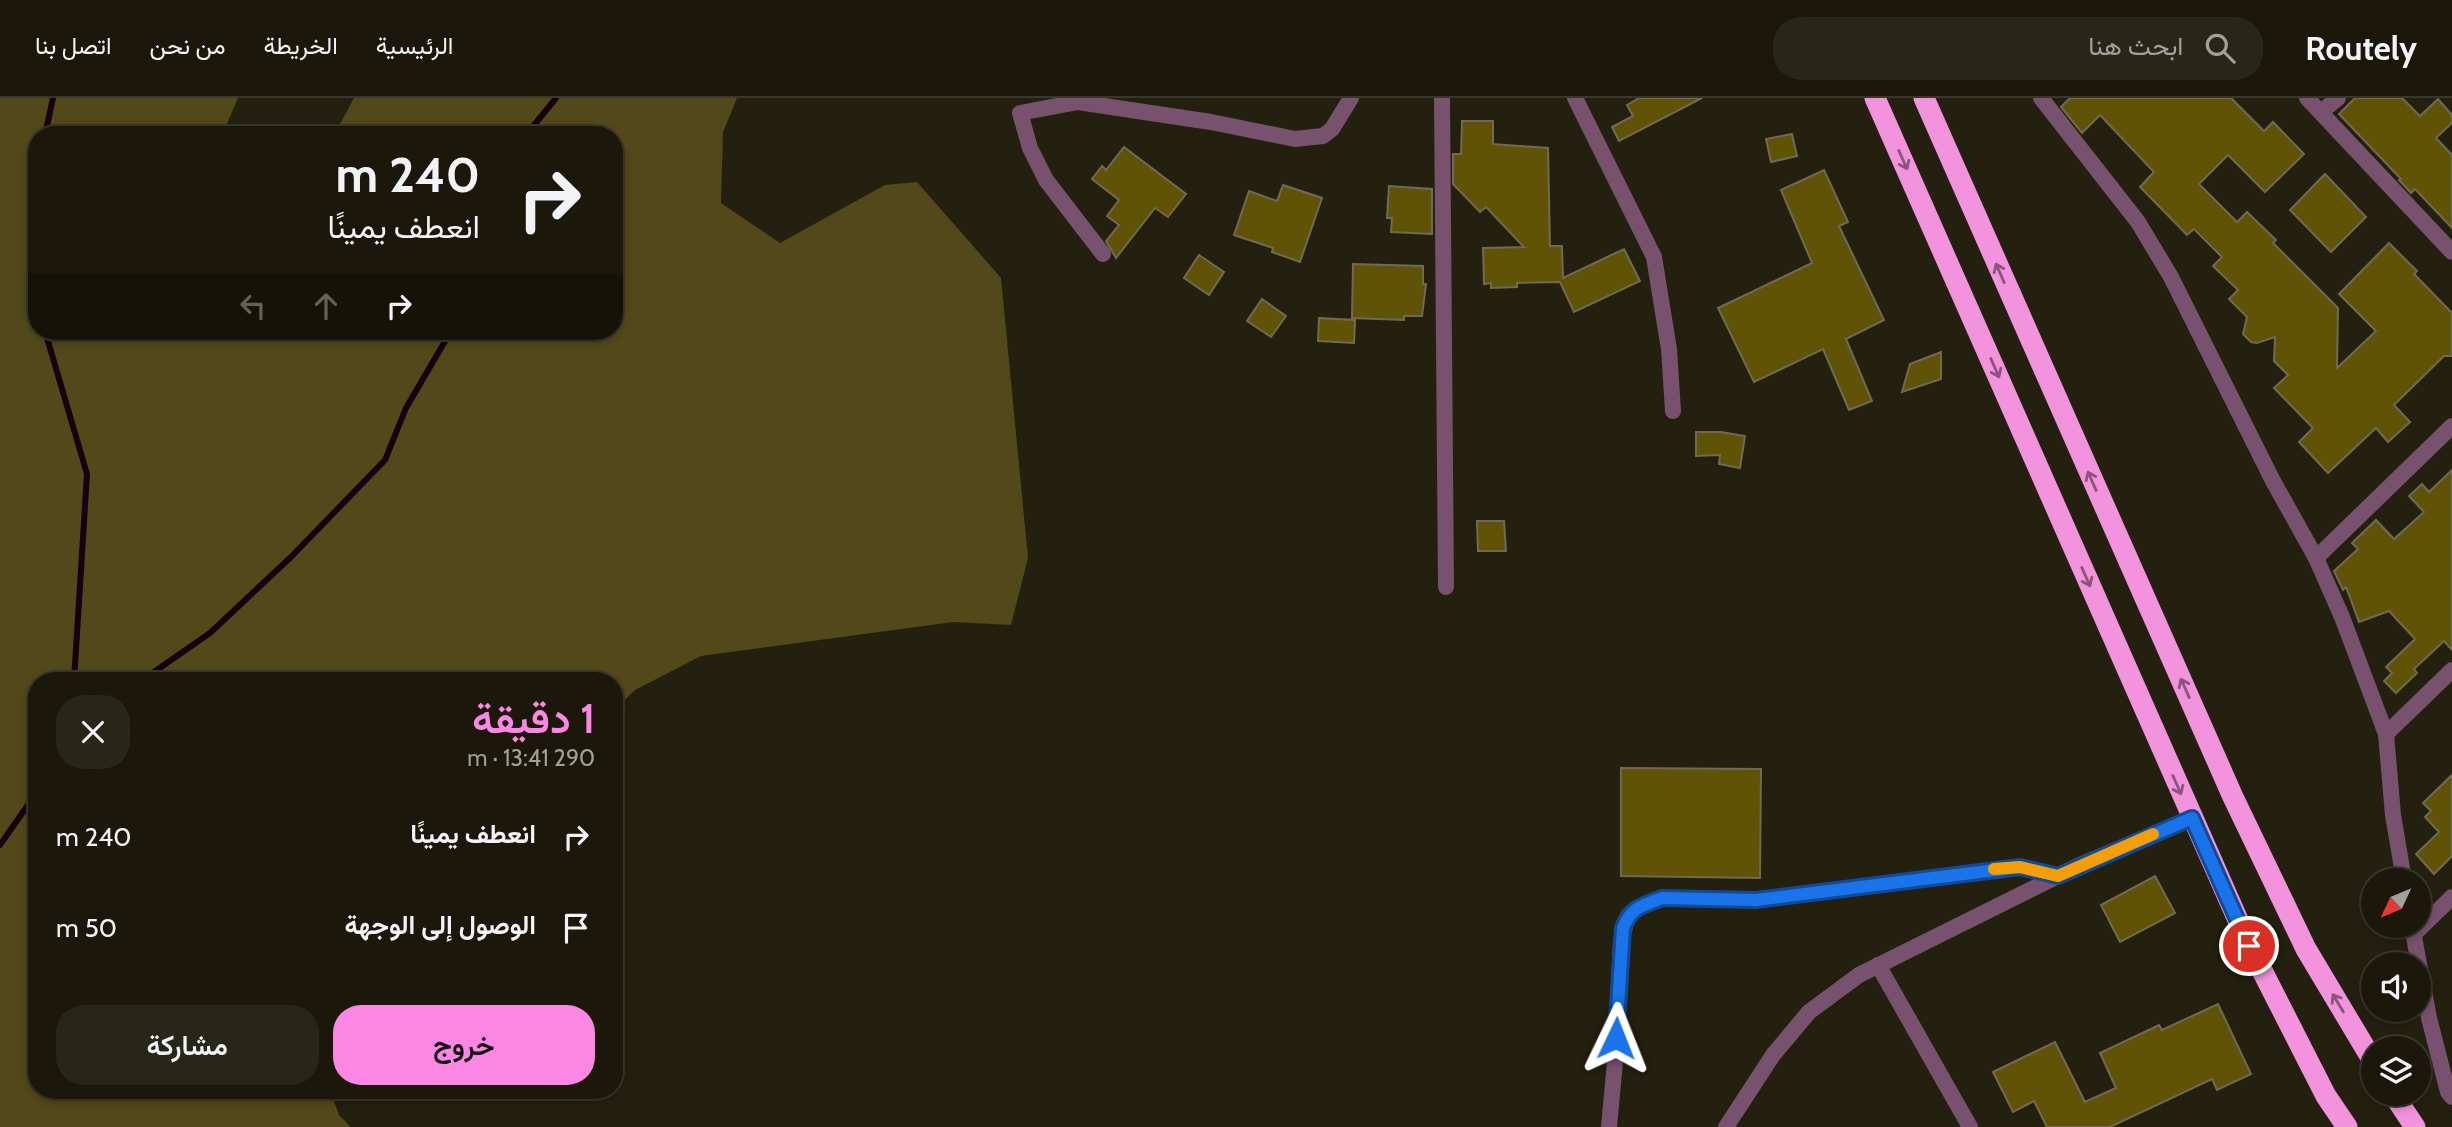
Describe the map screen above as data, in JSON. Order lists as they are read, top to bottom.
{
  "north": "bottom left",
  "page": {
    "header": "Routely",
    "search": "ابحث هنا",
    "nav": [
      "الرئيسية",
      "الخريطة",
      "من نحن",
      "اتصل بنا"
    ],
    "turn": ["240 m", "انعطف يمينًا"],
    "heading": ["1 دقيقة", "290 m · 13:41"],
    "list": [
      {
        "name": "انعطف يمينًا",
        "value": "240 m"
      },
      {
        "name": "الوصول إلى الوجهة",
        "value": "50 m"
      }
    ],
    "buttons": ["خروج", "مشاركة"]
  }
}
